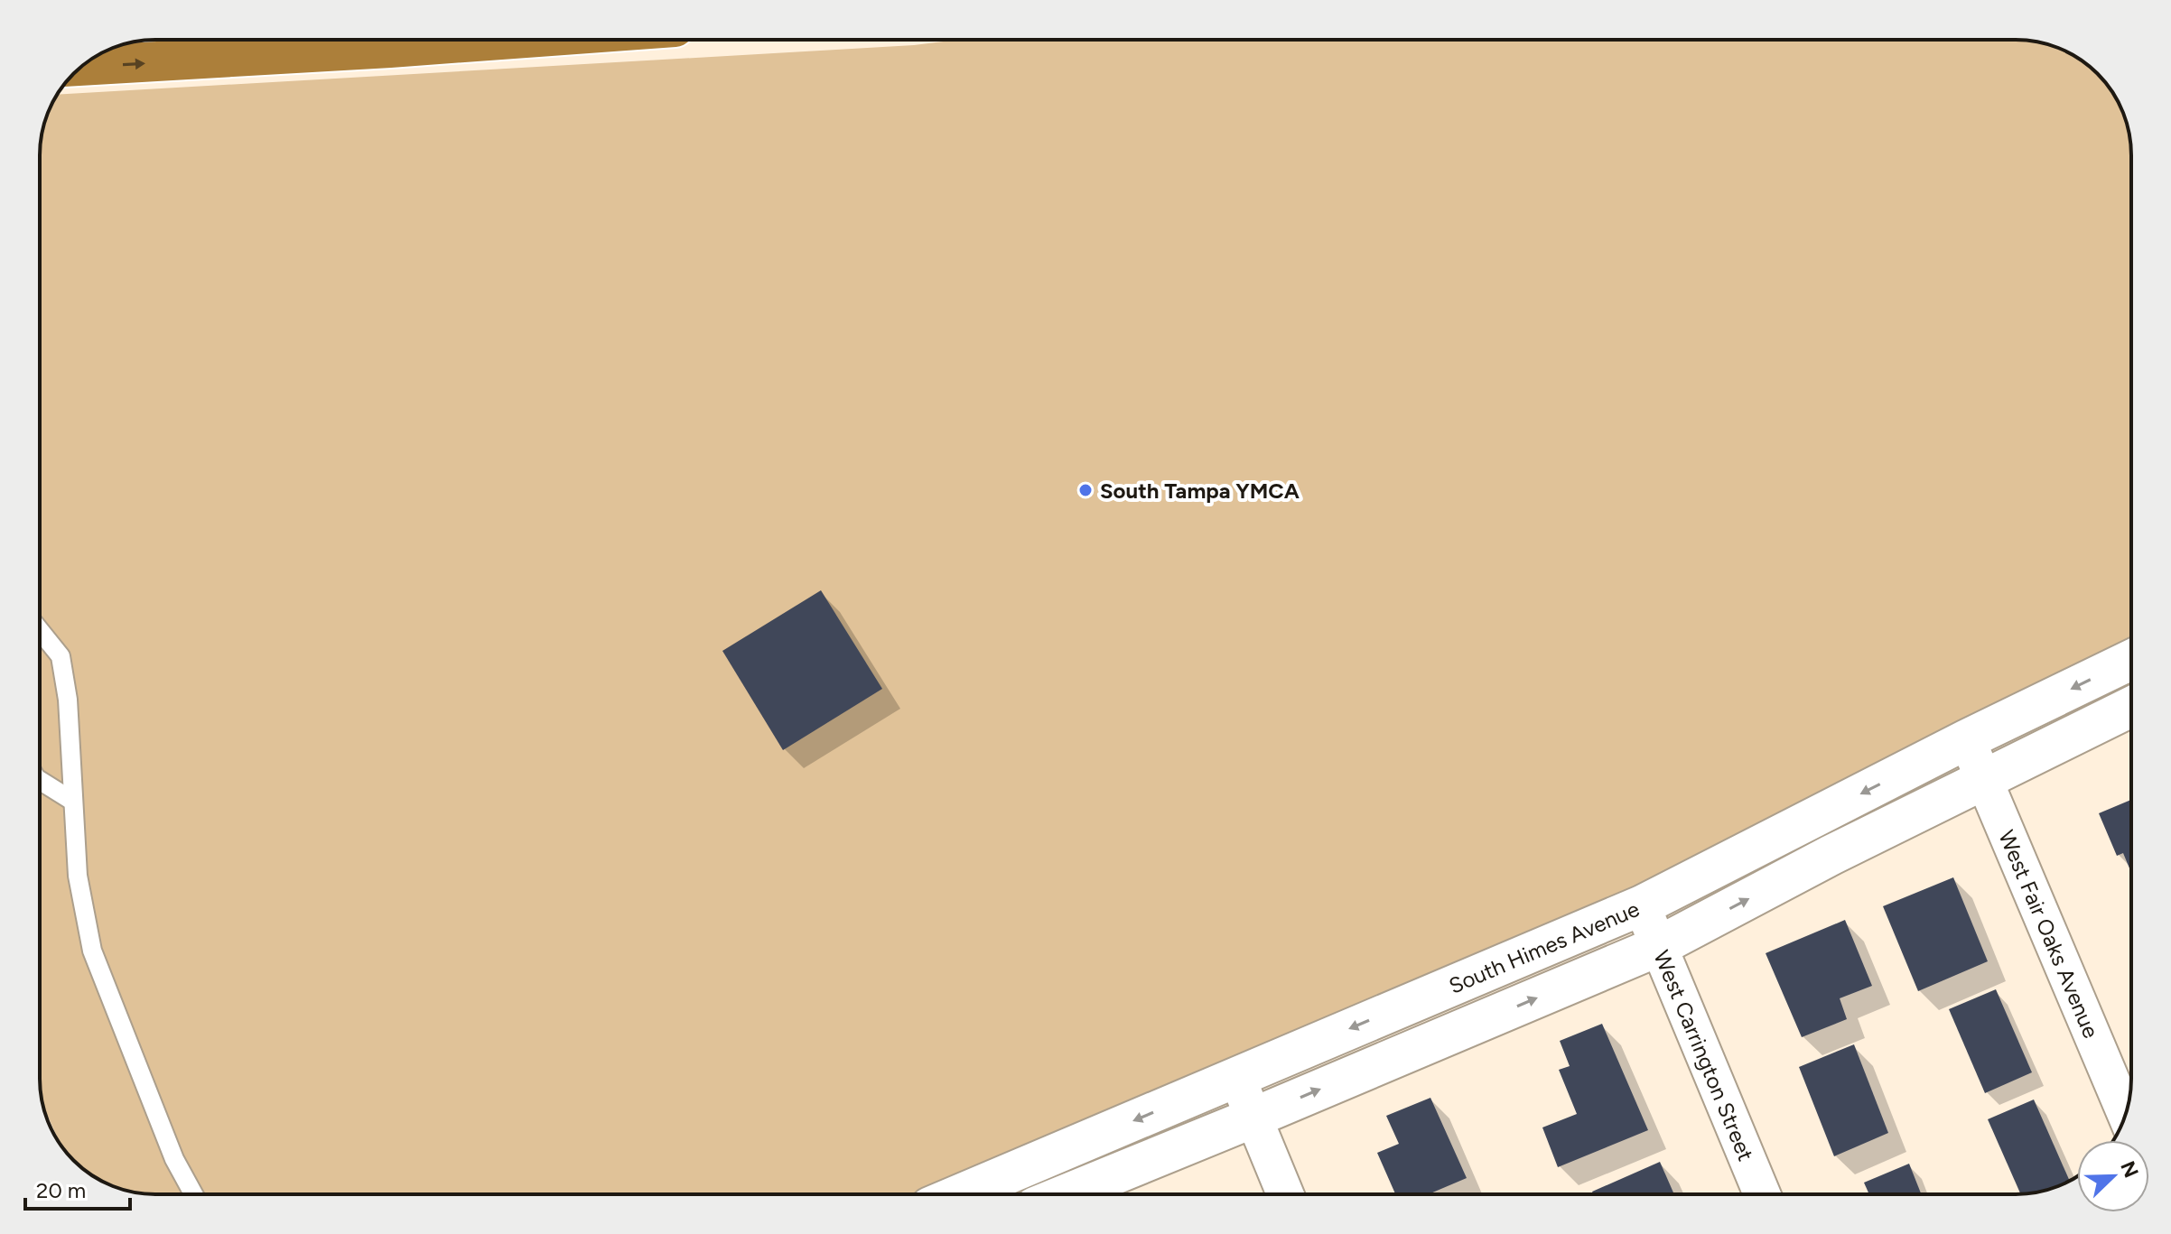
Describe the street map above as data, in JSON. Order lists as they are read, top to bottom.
{
  "streets": {
    "street": ["West Fair Oaks Avenue", "South Himes Avenue", "West Carrington Street"]
  },
  "crossings": [
    ["West Fair Oaks Avenue", "South Himes Avenue"],
    ["South Himes Avenue", "West Carrington Street"]
  ],
  "places": ["South Tampa YMCA"],
  "scale_bar": "20 m",
  "north": "top right"
}
